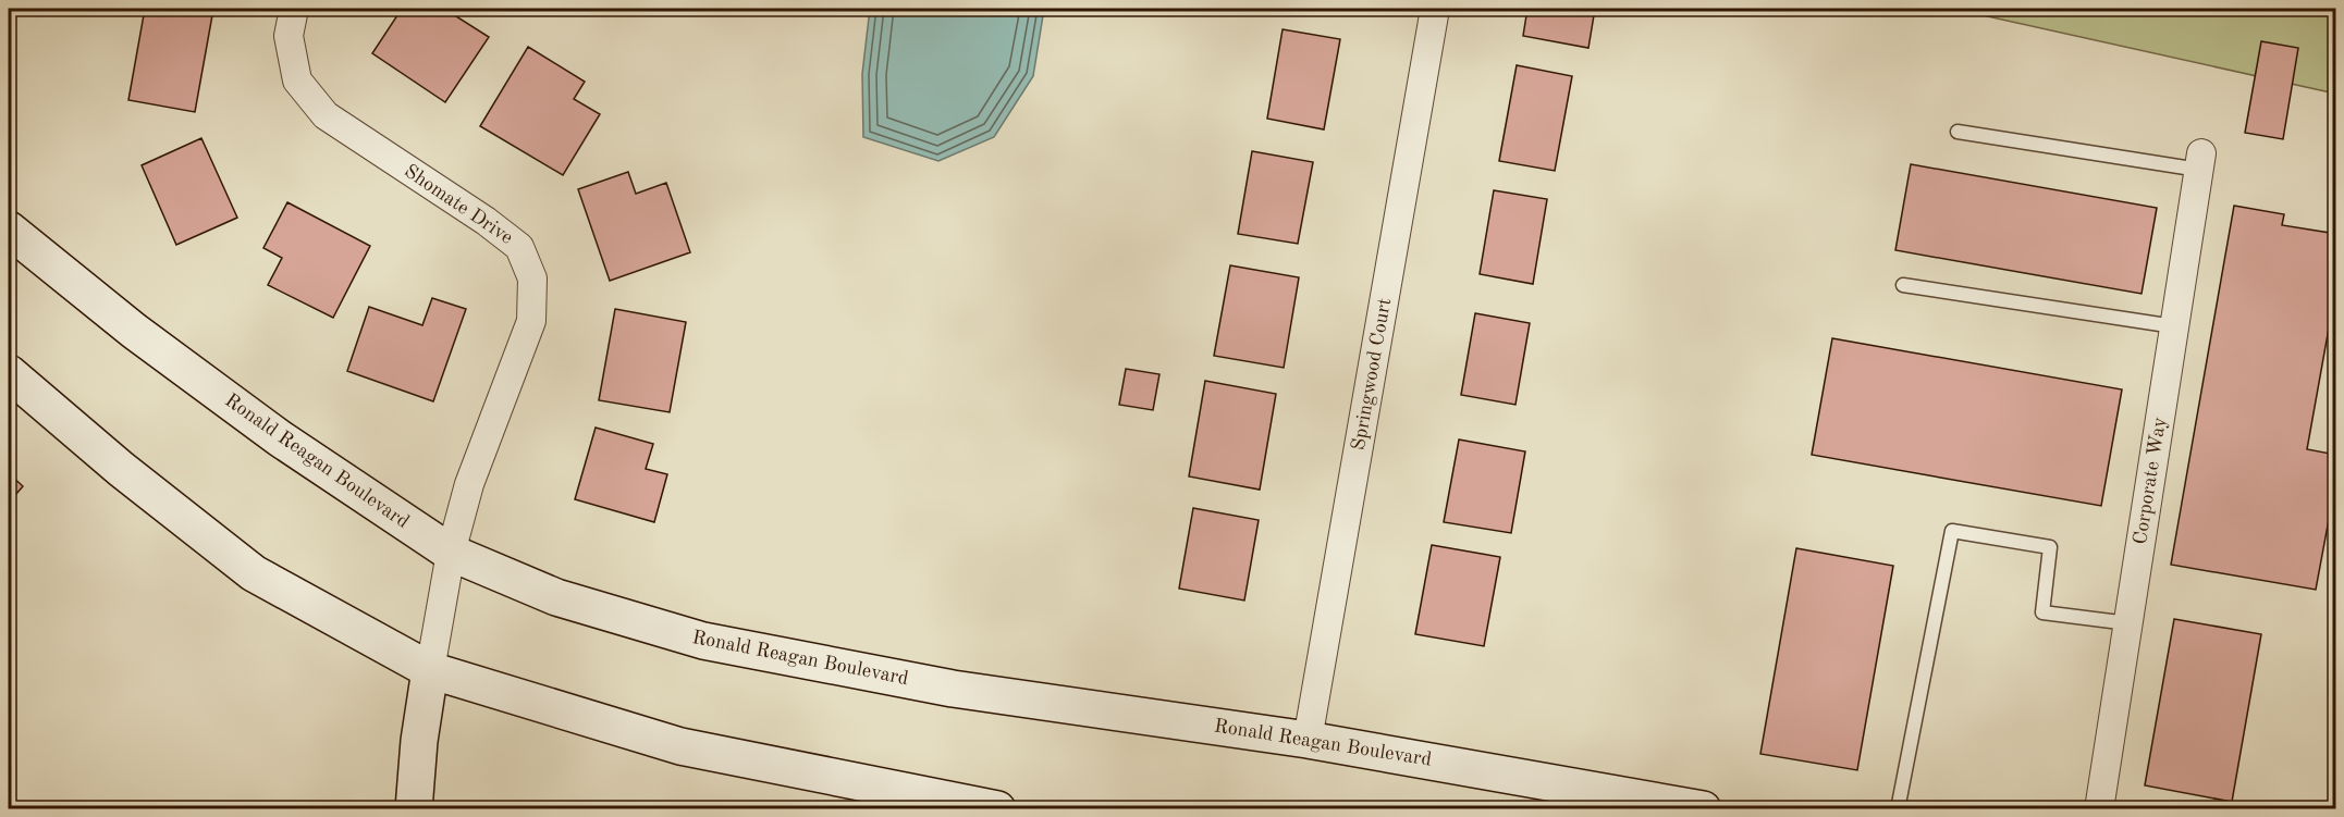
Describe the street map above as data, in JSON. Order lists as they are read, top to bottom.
{
  "streets": {
    "main road": ["Ronald Reagan Boulevard"],
    "street": ["Shomate Drive", "Springwood Court", "Corporate Way"]
  },
  "crossings": [
    ["Shomate Drive", "Ronald Reagan Boulevard"],
    ["Springwood Court", "Ronald Reagan Boulevard"]
  ]
}
